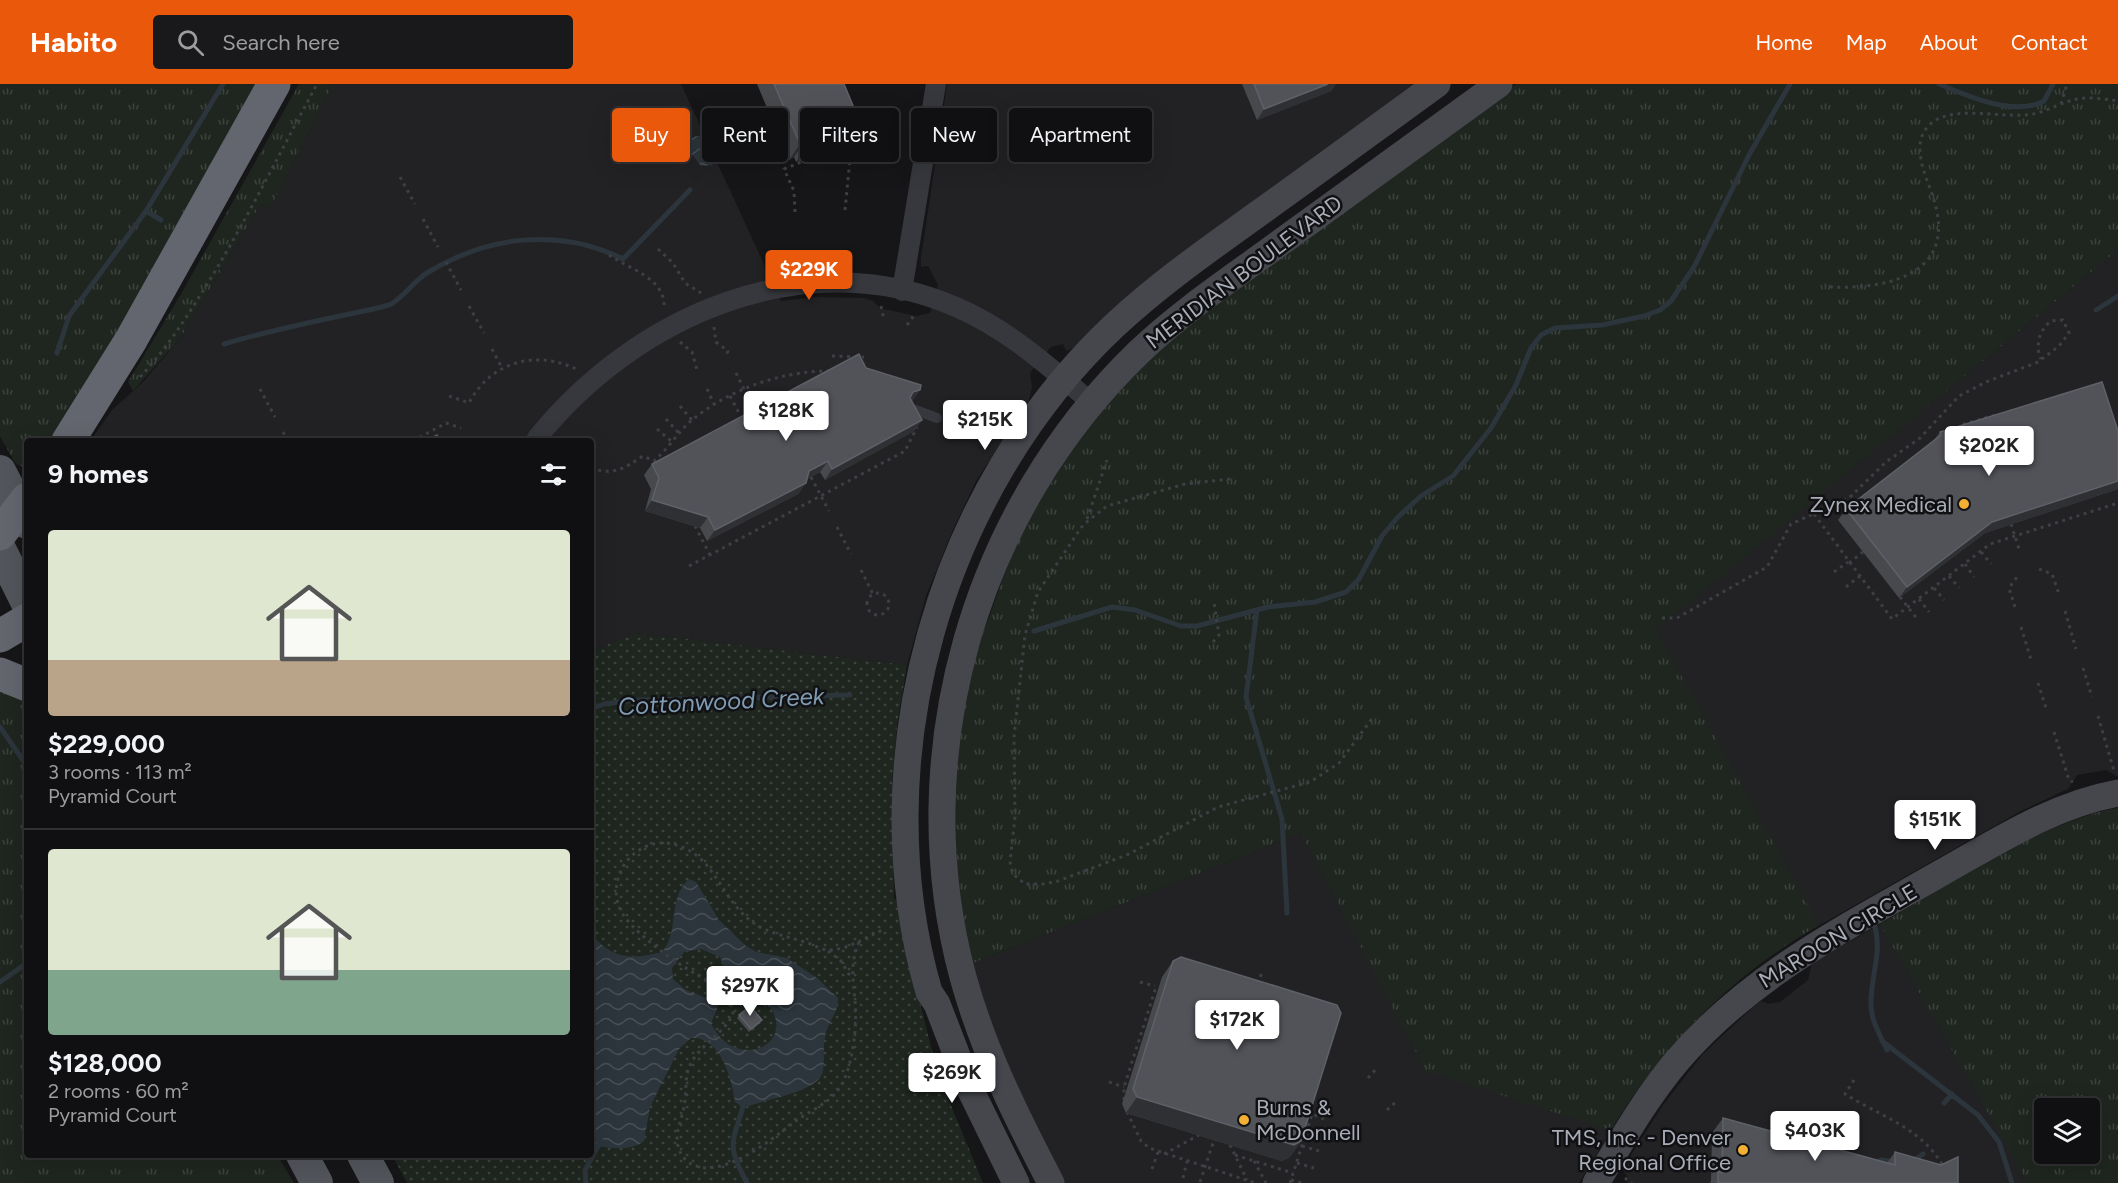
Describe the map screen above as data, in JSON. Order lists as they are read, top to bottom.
{
  "streets": {
    "main road": ["MERIDIAN BOULEVARD", "MAROON CIRCLE"]
  },
  "water": ["Cottonwood Creek"],
  "places": ["Zynex Medical", "Burns & McDonnell", "TMS, Inc. - Denver Regional Office"],
  "page": {
    "header": "Habito",
    "search": "Search here",
    "nav": [
      "Home",
      "Map",
      "About",
      "Contact"
    ],
    "chip": [
      "Buy",
      "Rent",
      "Filters",
      "New",
      "Apartment"
    ],
    "price": [
      "$229K",
      "$128K",
      "$215K",
      "$202K",
      "$151K",
      "$297K",
      "$172K",
      "$269K",
      "$403K"
    ],
    "heading": "9 homes",
    "list": [
      {
        "name": "$229,000",
        "note": "3 rooms · 113 m² · Pyramid Court"
      },
      {
        "name": "$128,000",
        "note": "2 rooms · 60 m² · Pyramid Court"
      }
    ]
  }
}
